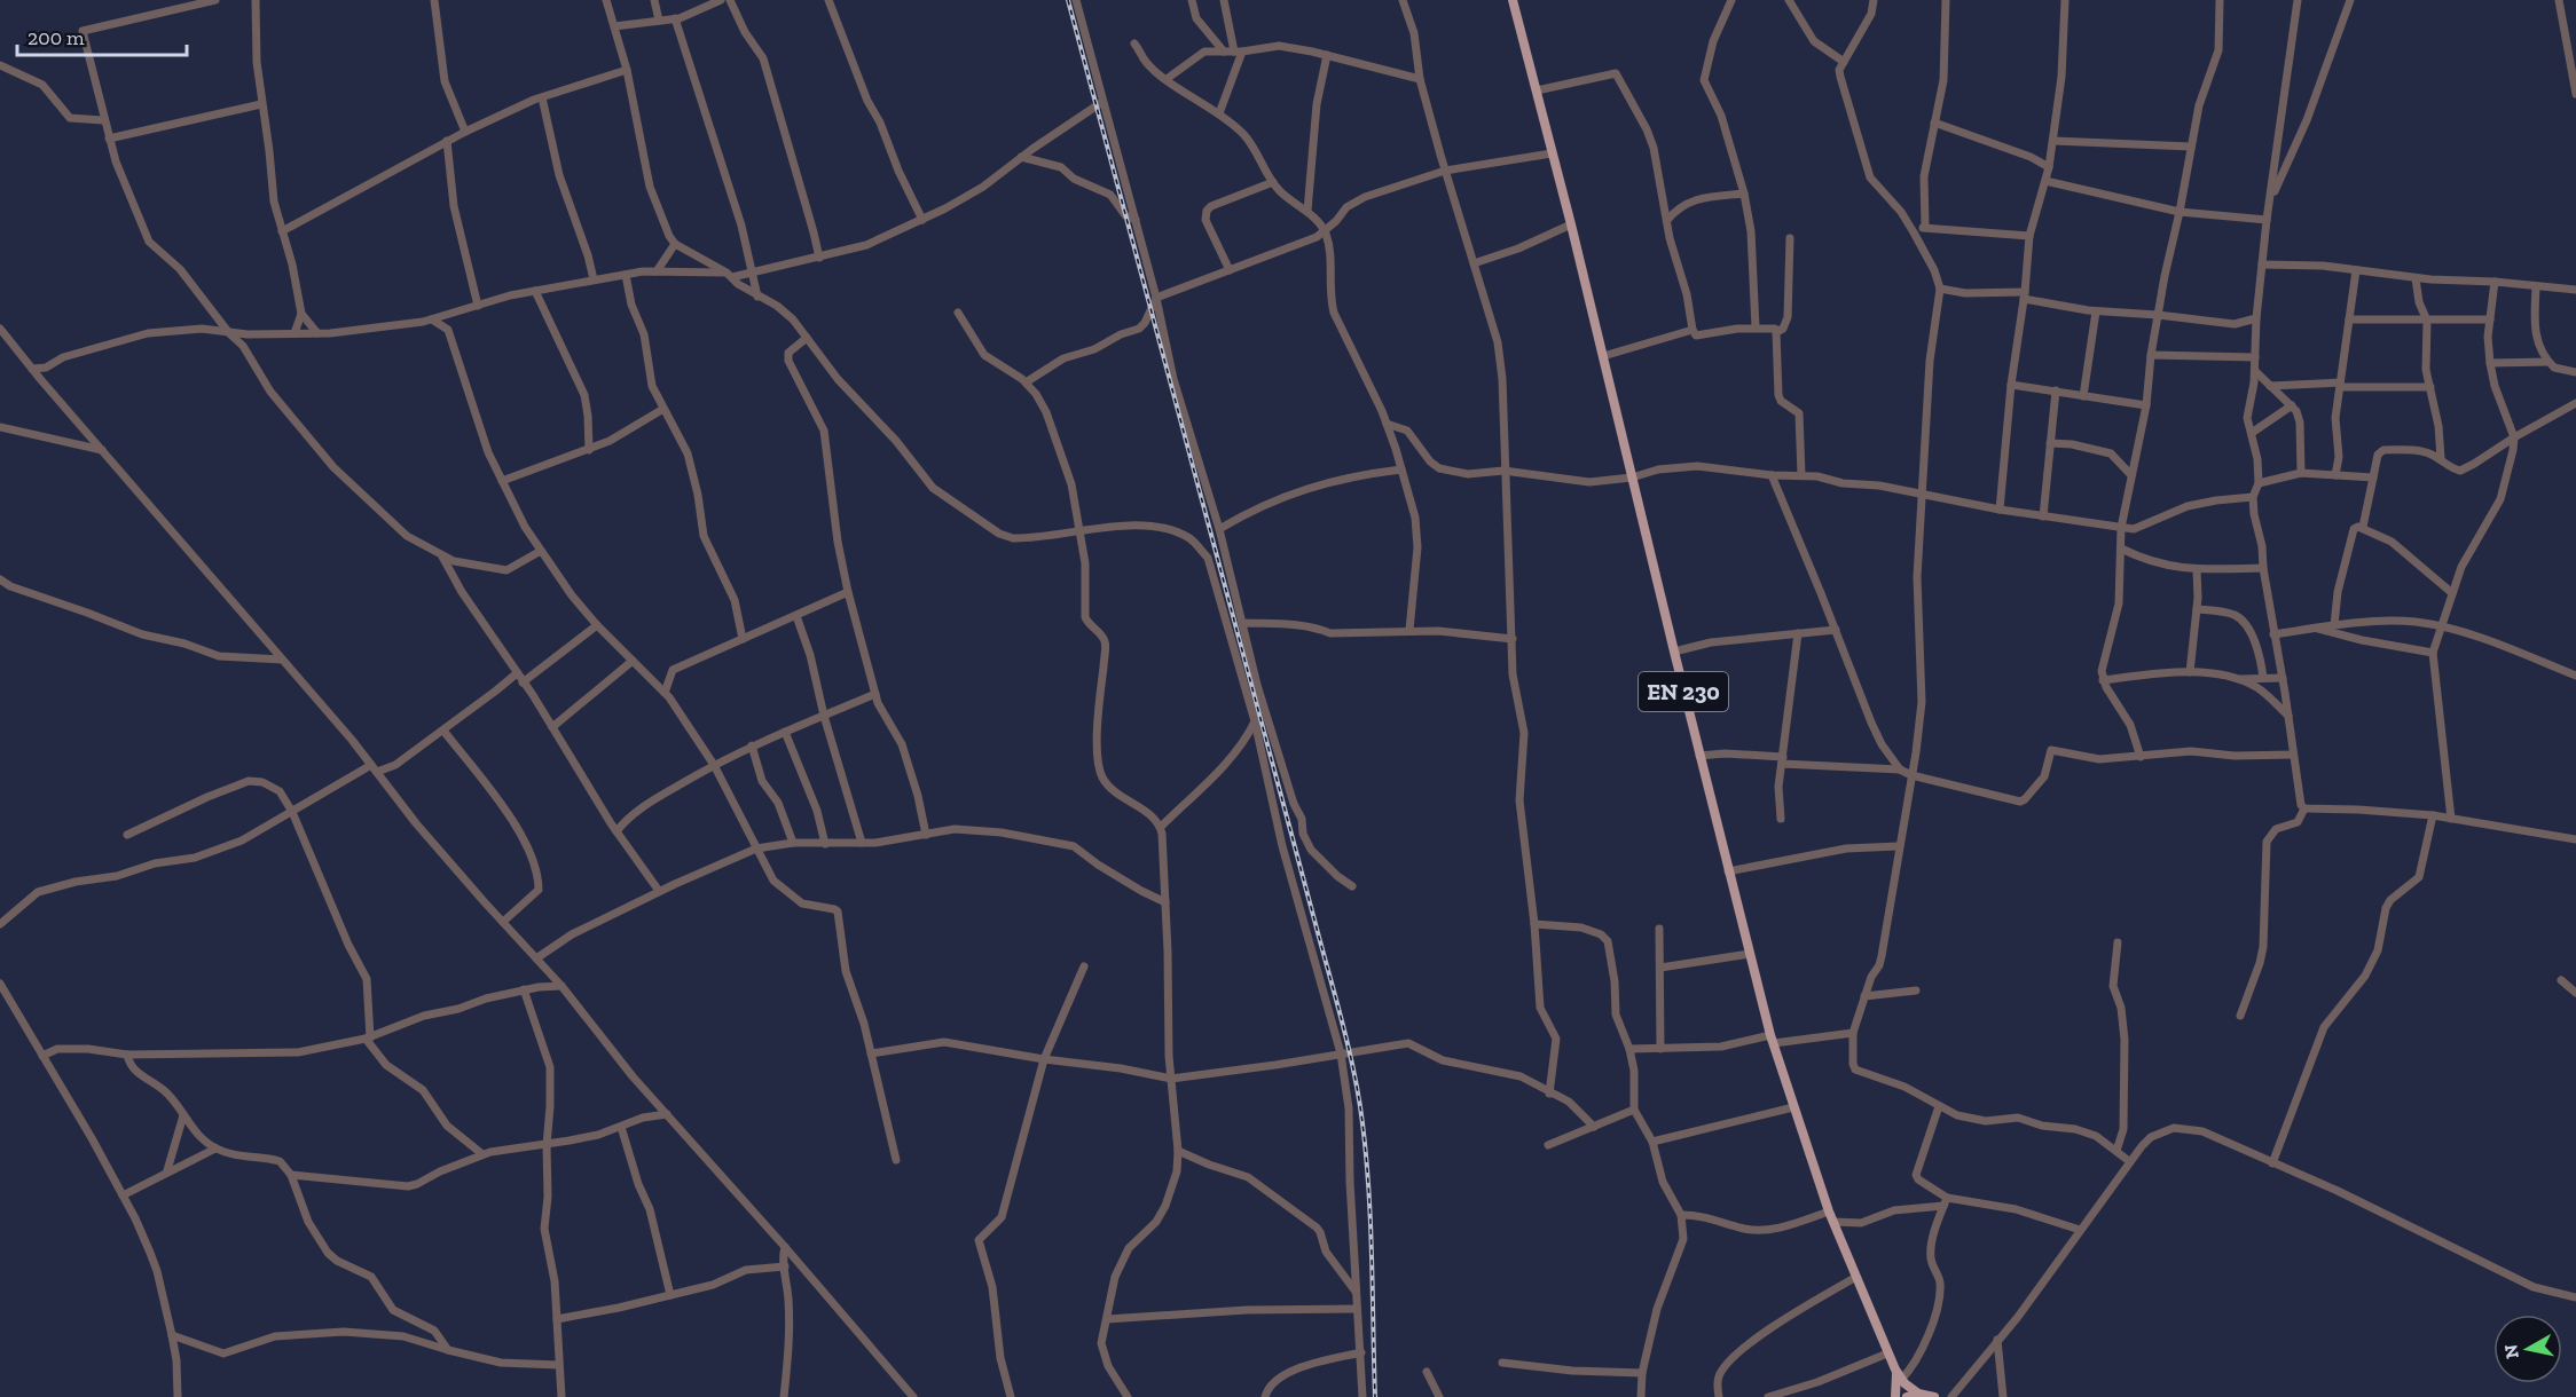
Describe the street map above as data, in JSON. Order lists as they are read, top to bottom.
{
  "streets": {
    "main road": ["EN 230"]
  },
  "scale_bar": "200 m",
  "north": "left"
}
